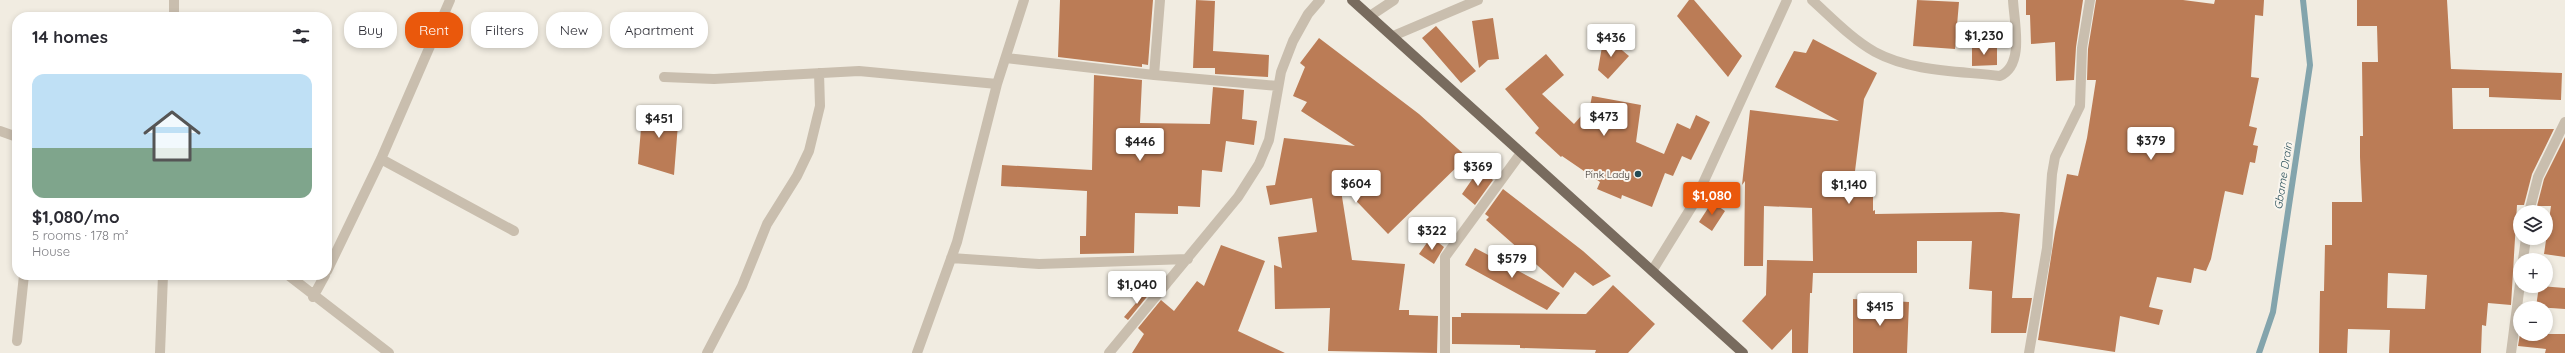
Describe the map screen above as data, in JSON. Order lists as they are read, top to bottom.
{
  "water": ["Gbame Drain"],
  "places": ["Pink Lady"],
  "page": {
    "chip": [
      "Buy",
      "Rent",
      "Filters",
      "New",
      "Apartment"
    ],
    "heading": "14 homes",
    "price": [
      "$1,230",
      "$436",
      "$473",
      "$451",
      "$379",
      "$446",
      "$369",
      "$604",
      "$1,140",
      "$1,080",
      "$322",
      "$579",
      "$1,040",
      "$415"
    ],
    "list": [
      {
        "name": "$1,080/mo",
        "note": "5 rooms · 178 m² · House"
      }
    ],
    "map_buttons": ["+", "−"]
  }
}
